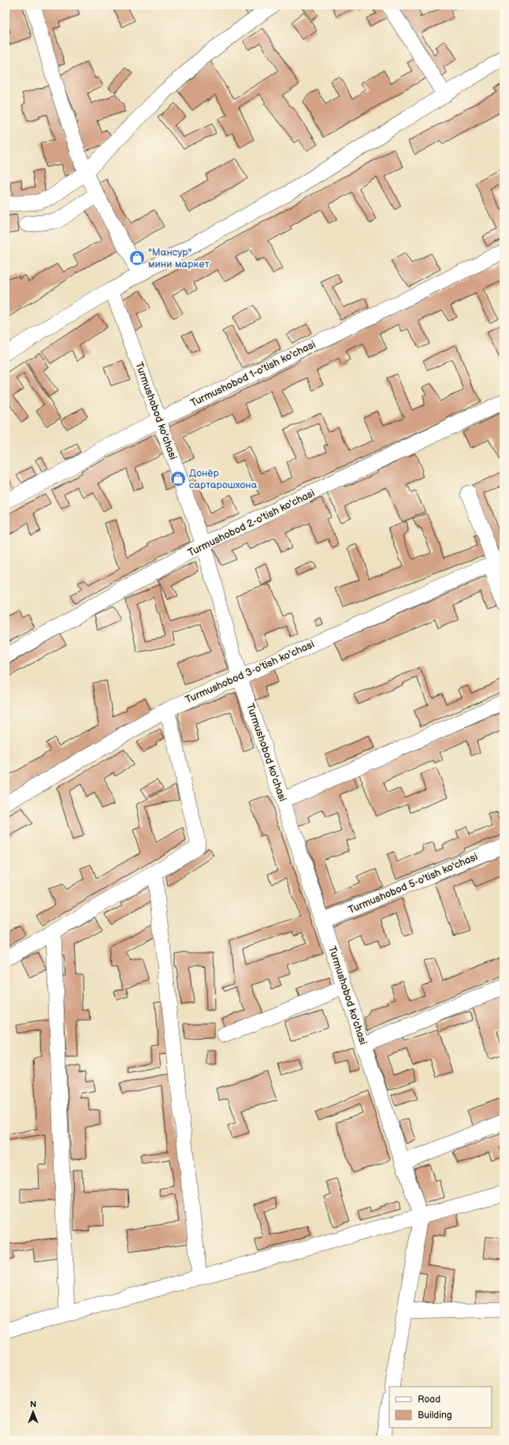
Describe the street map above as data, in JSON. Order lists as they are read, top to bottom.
{
  "streets": {
    "street": [
      "Turmushobod 1-o'tish ko'chasi",
      "Turmushobod ko'chasi",
      "Turmushobod 2-o'tish ko'chasi",
      "Turmushobod 3-o'tish ko'chasi",
      "Turmushobod 5-o'tish ko'chasi"
    ]
  },
  "crossings": [
    ["Turmushobod 1-o'tish ko'chasi", "Turmushobod ko'chasi"],
    ["Turmushobod ko'chasi", "Turmushobod 2-o'tish ko'chasi"],
    ["Turmushobod ko'chasi", "Turmushobod 3-o'tish ko'chasi"],
    ["Turmushobod ko'chasi", "Turmushobod 5-o'tish ko'chasi"]
  ],
  "places": {
    "shop": ["\"Мансур\" мини маркет", "Донёр сартарошхона"]
  },
  "legend": ["Road", "Building"],
  "north": "top"
}
